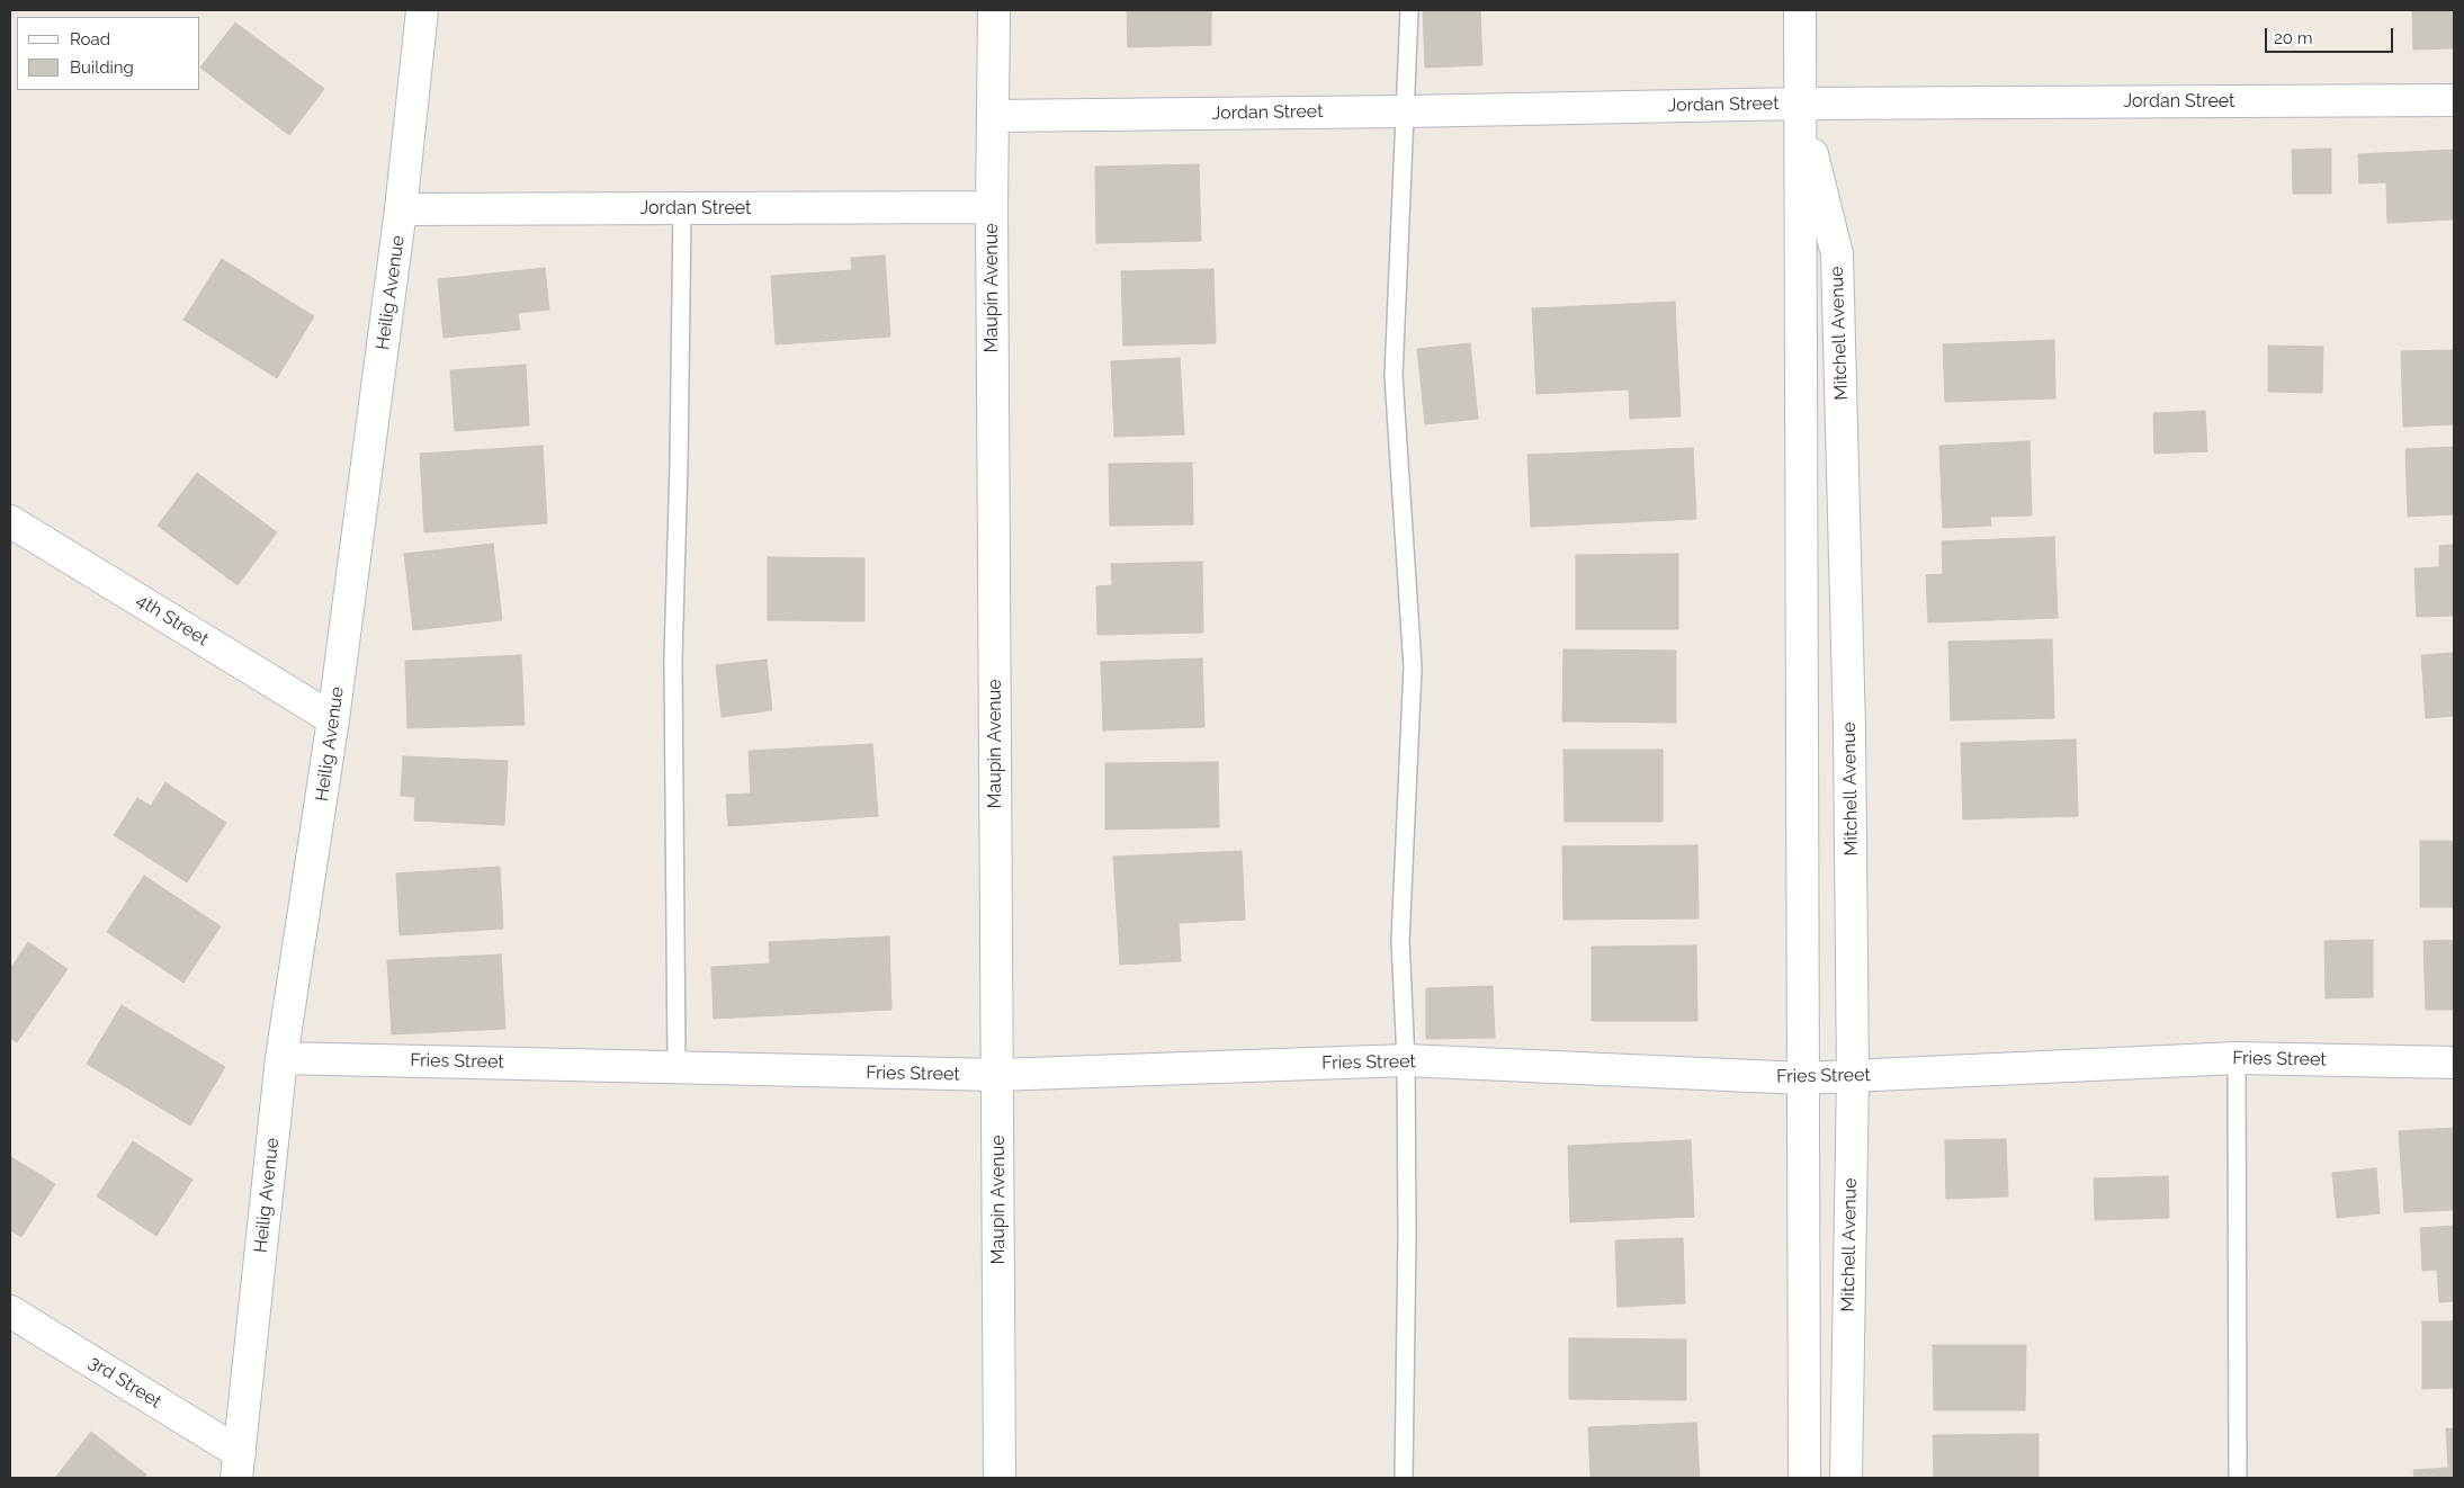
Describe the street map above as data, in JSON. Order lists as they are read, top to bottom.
{
  "streets": {
    "street": [
      "Jordan Street",
      "Maupin Avenue",
      "Heilig Avenue",
      "Mitchell Avenue",
      "4th Street",
      "Fries Street",
      "3rd Street"
    ]
  },
  "crossings": [
    ["Jordan Street", "Maupin Avenue"],
    ["Jordan Street", "Heilig Avenue"],
    ["Jordan Street", "Mitchell Avenue"],
    ["Maupin Avenue", "Fries Street"],
    ["Heilig Avenue", "4th Street"],
    ["Heilig Avenue", "Fries Street"],
    ["Heilig Avenue", "3rd Street"],
    ["Mitchell Avenue", "Fries Street"]
  ],
  "legend": ["Road", "Building"],
  "scale_bar": "20 m"
}
